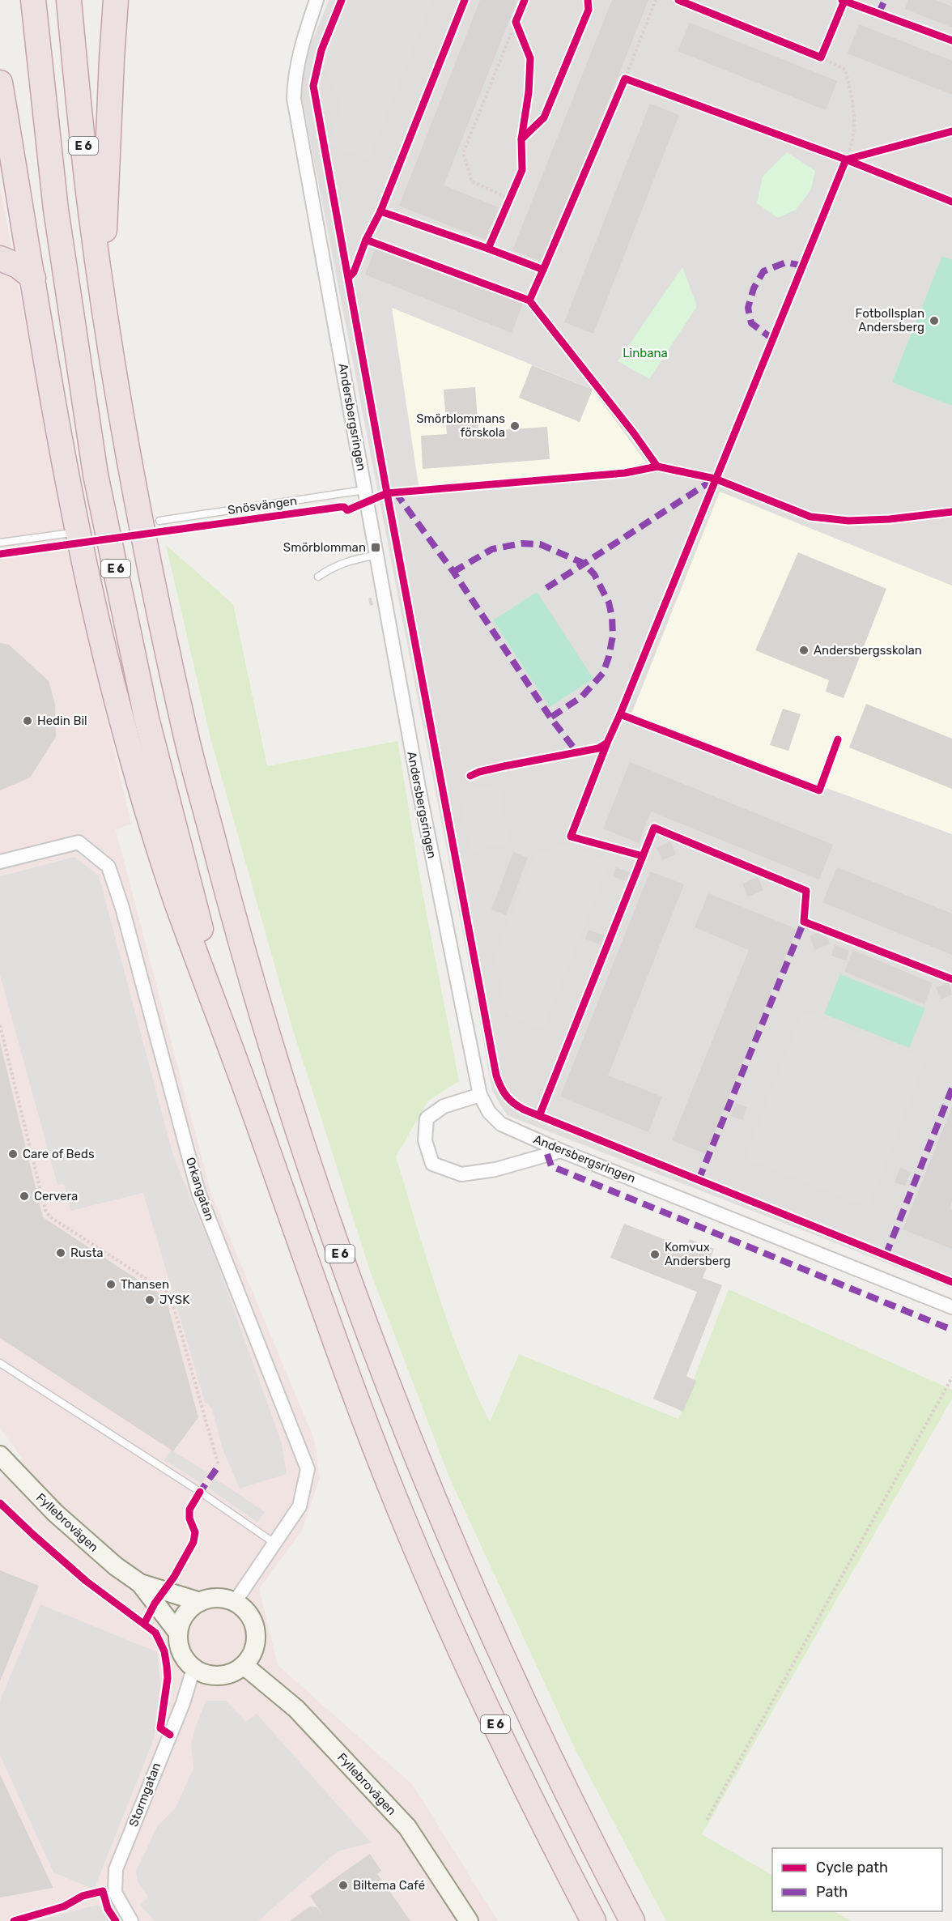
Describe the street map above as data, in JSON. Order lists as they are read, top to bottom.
{
  "streets": {
    "highway": ["E 6"],
    "street": [
      "Andersbergsringen",
      "Orkangatan",
      "Fyllebrovägen",
      "Stormgatan"
    ],
    "lane": ["Snösvängen"]
  },
  "crossings": [
    ["Andersbergsringen", "Snösvängen"],
    ["Orkangatan", "Fyllebrovägen"],
    ["Orkangatan", "Stormgatan"],
    ["Fyllebrovägen", "Stormgatan"]
  ],
  "parks": ["Linbana"],
  "places": {
    "other": [
      "Fotbollsplan Andersberg",
      "Smörblommans förskola",
      "Andersbergsskolan",
      "Hedin Bil",
      "Care of Beds",
      "Cervera",
      "Rusta",
      "Komvux Andersberg",
      "Thansen",
      "JYSK",
      "Biltema Café"
    ],
    "transit": ["Smörblomman"]
  },
  "legend": ["Cycle path", "Path"]
}
